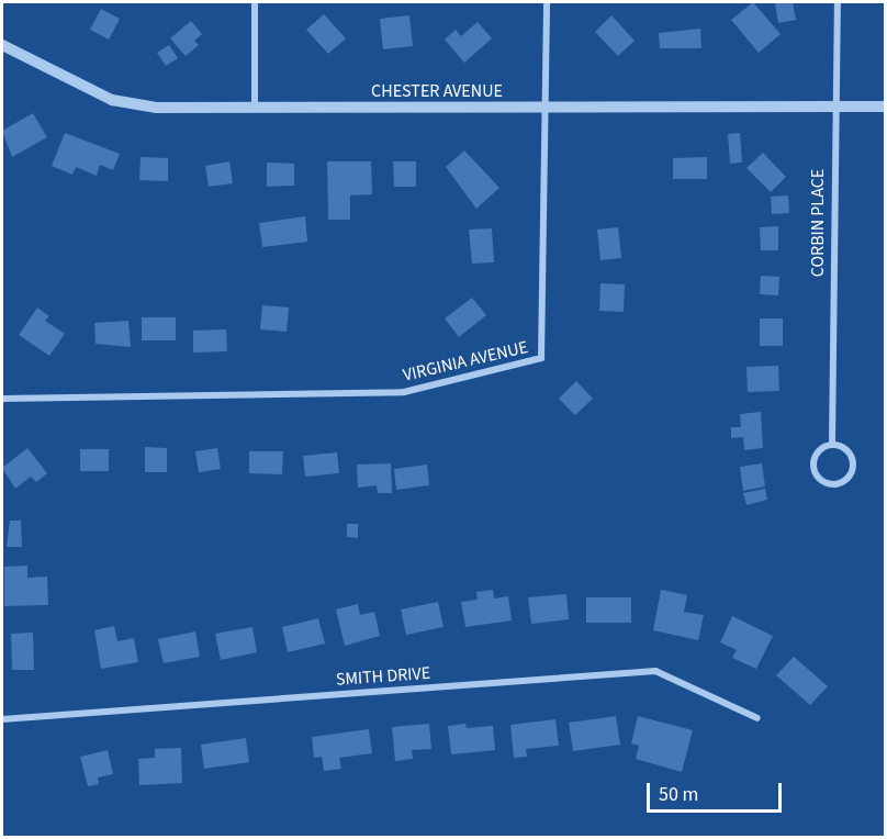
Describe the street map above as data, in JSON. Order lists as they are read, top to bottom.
{
  "streets": {
    "street": [
      "CHESTER AVENUE",
      "CORBIN PLACE",
      "VIRGINIA AVENUE",
      "SMITH DRIVE"
    ]
  },
  "crossings": [
    ["CHESTER AVENUE", "CORBIN PLACE"],
    ["CHESTER AVENUE", "VIRGINIA AVENUE"]
  ],
  "scale_bar": "50 m"
}
